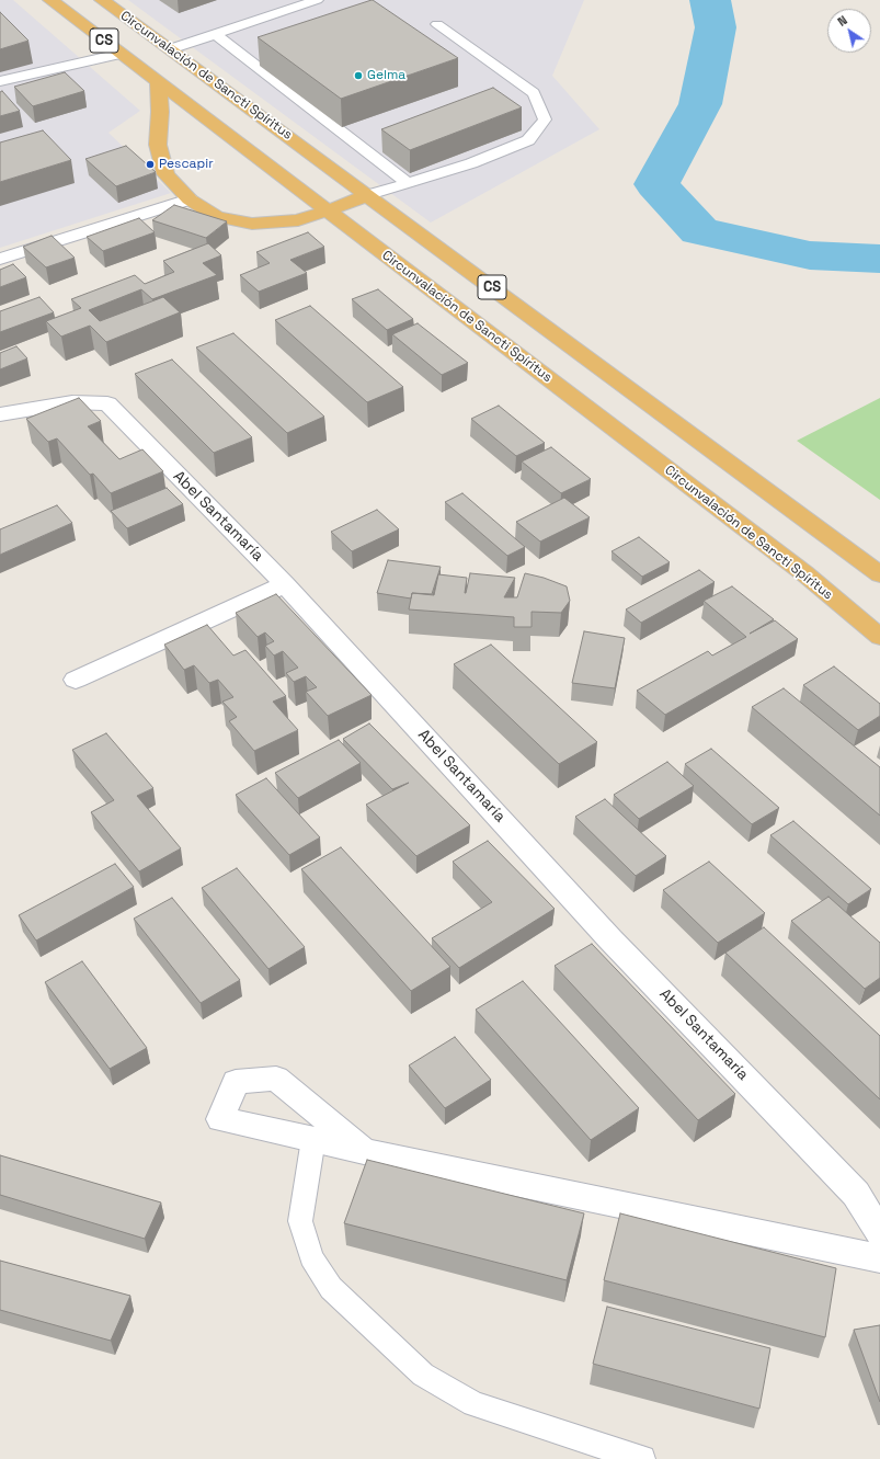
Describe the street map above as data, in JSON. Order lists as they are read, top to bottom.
{
  "streets": {
    "highway": ["CS", "Circunvalación de Sancti Spíritus"],
    "street": ["Abel Santamaría"]
  },
  "places": ["Gelma", "Pescapir"],
  "north": "top left"
}
